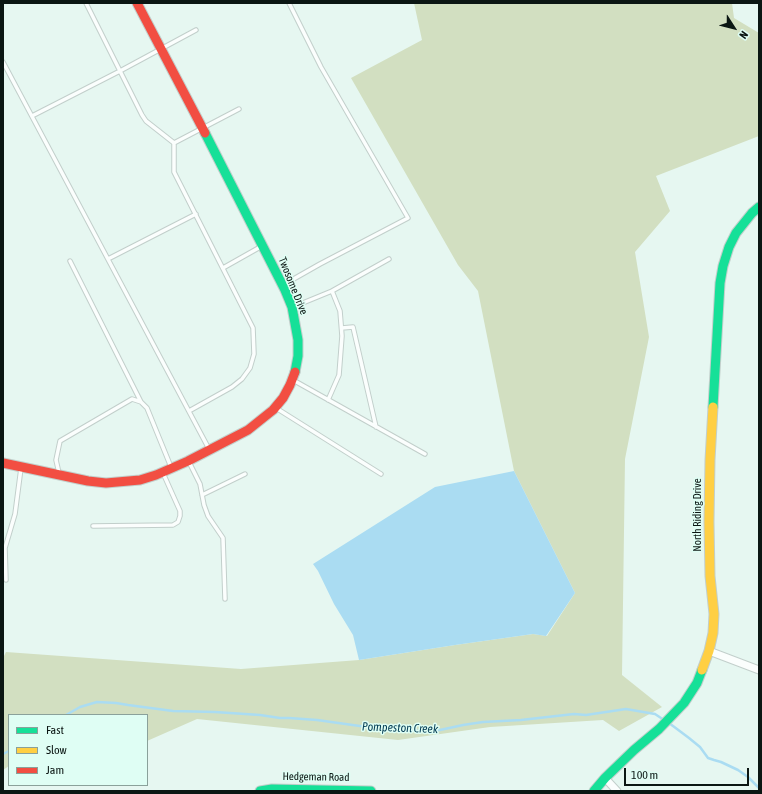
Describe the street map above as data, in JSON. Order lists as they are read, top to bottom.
{
  "streets": {
    "street": ["Twosome Drive", "North Riding Drive", "Hedgeman Road"]
  },
  "water": ["Pompeston Creek"],
  "legend": ["Fast", "Slow", "Jam"],
  "scale_bar": "100 m",
  "north": "bottom right"
}
